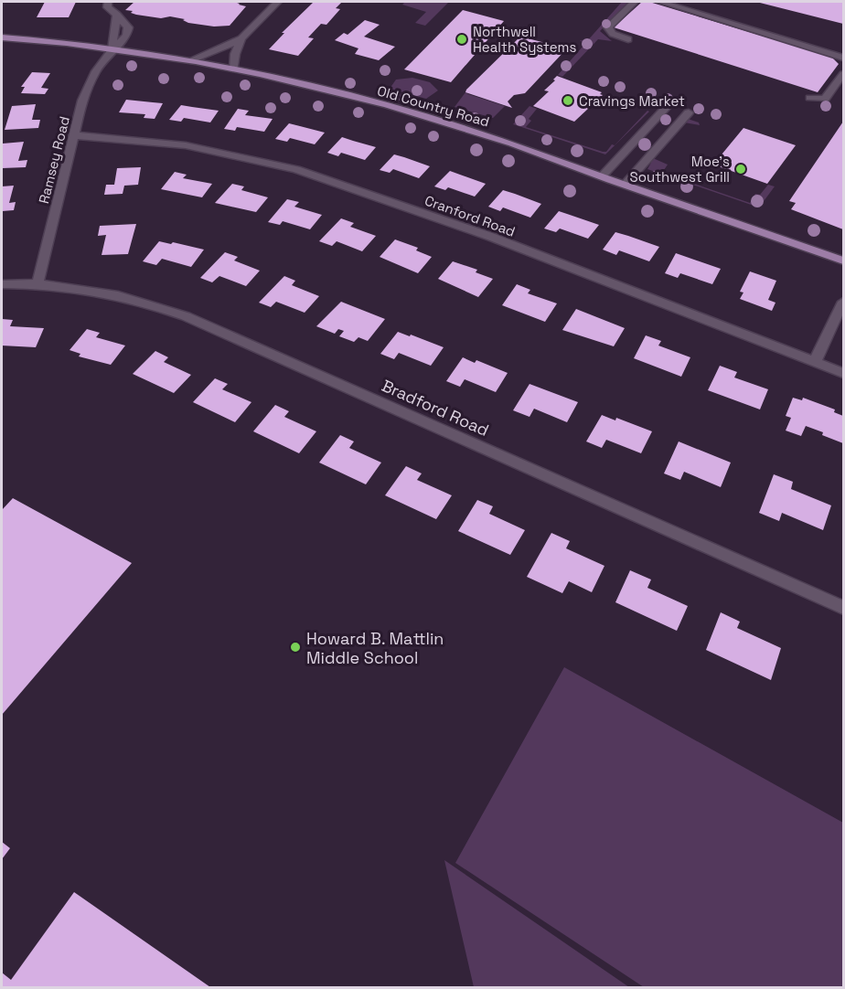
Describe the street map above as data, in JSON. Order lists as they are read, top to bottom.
{
  "streets": {
    "main road": ["Old Country Road"],
    "street": ["Ramsey Road", "Cranford Road", "Bradford Road"]
  },
  "crossings": [
    ["Old Country Road", "Ramsey Road"],
    ["Ramsey Road", "Cranford Road"],
    ["Ramsey Road", "Bradford Road"]
  ],
  "places": [
    "Northwell Health Systems",
    "Cravings Market",
    "Moe's Southwest Grill",
    "Howard B. Mattlin Middle School"
  ]
}
